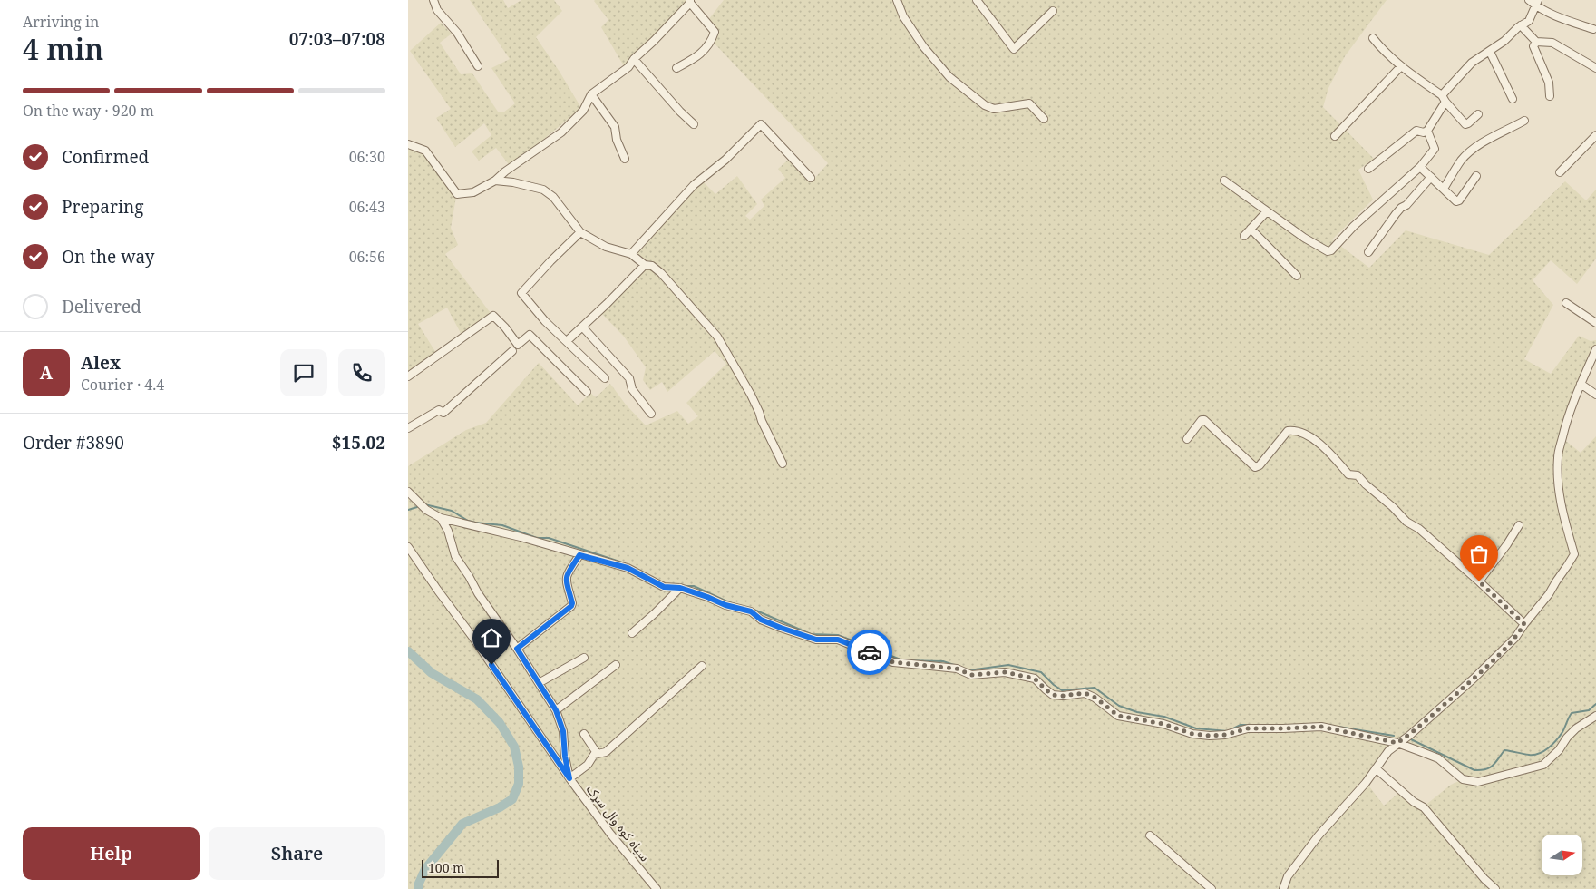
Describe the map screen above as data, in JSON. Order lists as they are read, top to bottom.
{
  "streets": {
    "street": ["سیاه کوه وال سړک"]
  },
  "scale_bar": "100 m",
  "north": "right",
  "page": {
    "heading": ["4 min", "Arriving in", "07:03–07:08"],
    "panel": [
      "Alex",
      "Courier · 4.4",
      "Order #3890",
      "$15.02"
    ],
    "bar": "On the way · 920 m",
    "list": [
      ["Confirmed", "06:30"],
      ["Preparing", "06:43"],
      ["On the way", "06:56"],
      "Delivered"
    ],
    "round": "A",
    "buttons": ["Help", "Share"],
    "scale": "100 m"
  }
}
